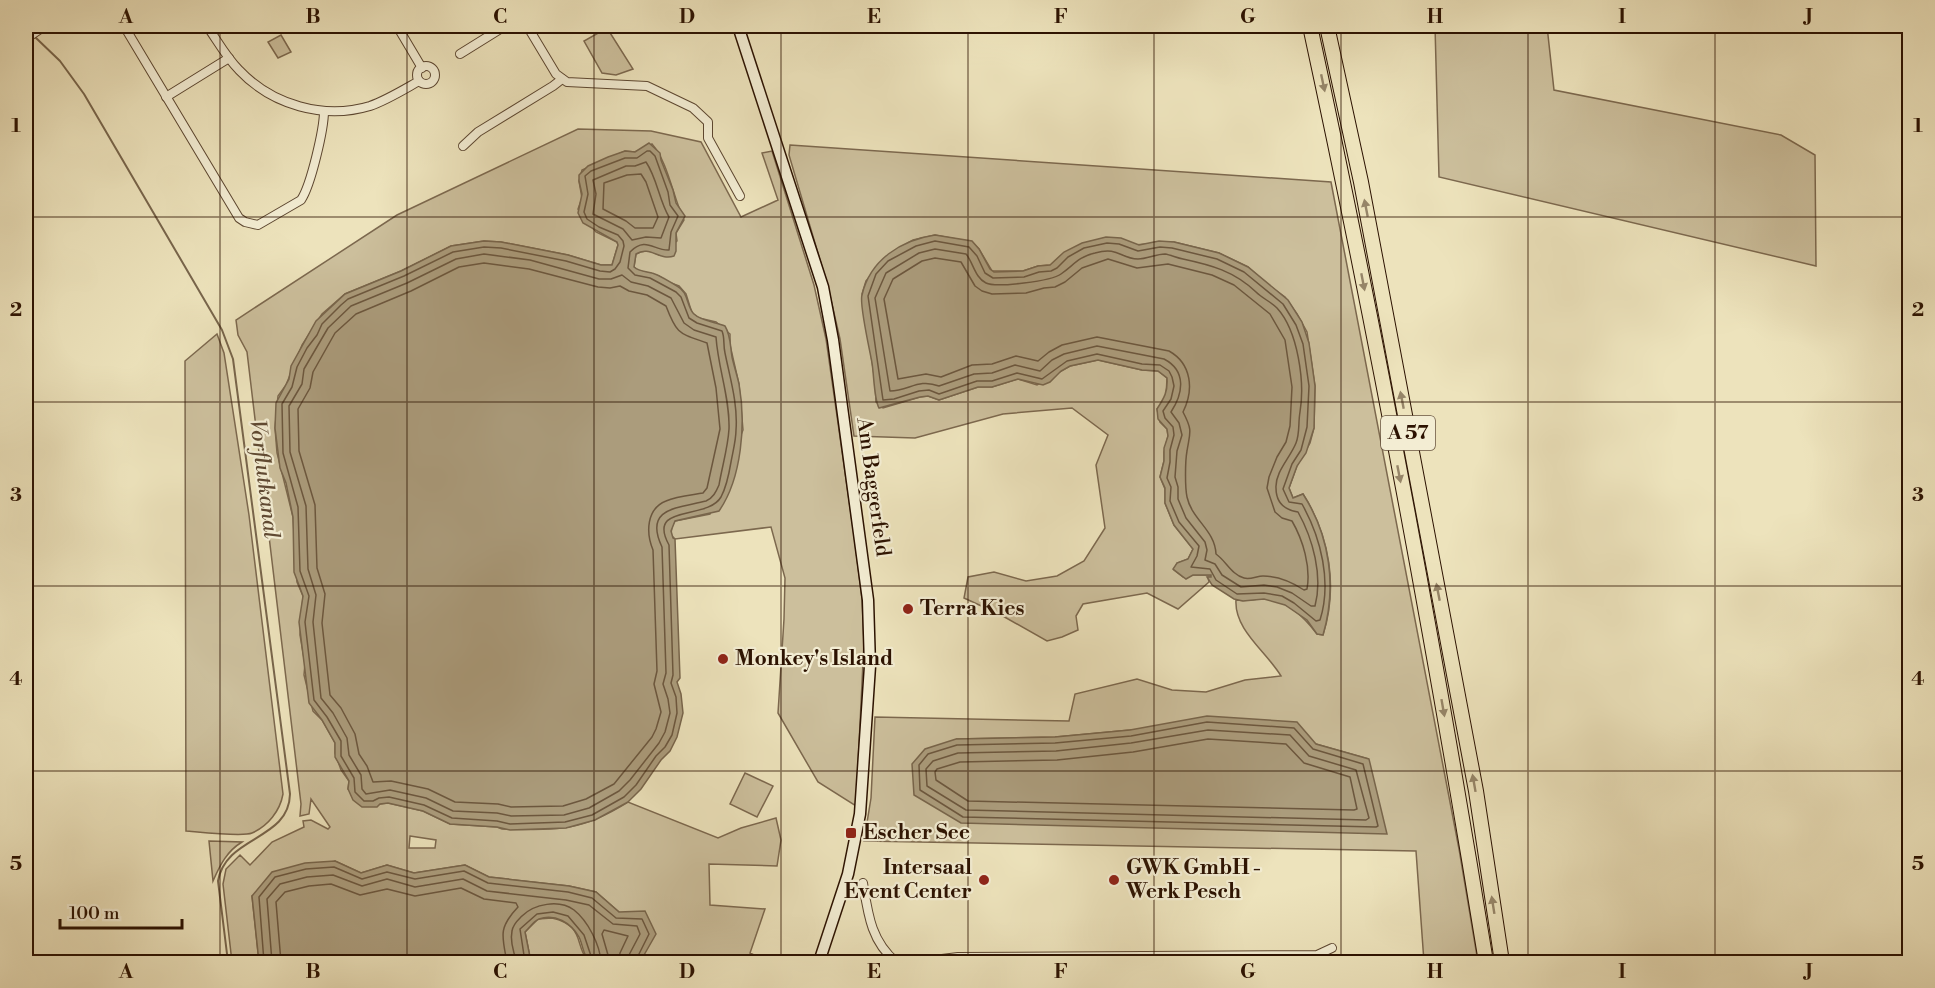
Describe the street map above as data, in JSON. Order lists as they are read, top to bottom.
{
  "streets": {
    "highway": ["A 57"],
    "main road": ["Am Baggerfeld"]
  },
  "water": ["Vorflutkanal"],
  "places": {
    "other": [
      "Terra Kies",
      "Monkey's Island",
      "Intersaal Event Center",
      "GWK GmbH - Werk Pesch"
    ],
    "transit": ["Escher See"]
  },
  "scale_bar": "100 m",
  "grid": {
    "columns": [
      "A",
      "B",
      "C",
      "D",
      "E",
      "F",
      "G",
      "H",
      "I",
      "J"
    ],
    "rows": [
      "1",
      "2",
      "3",
      "4",
      "5"
    ]
  }
}
